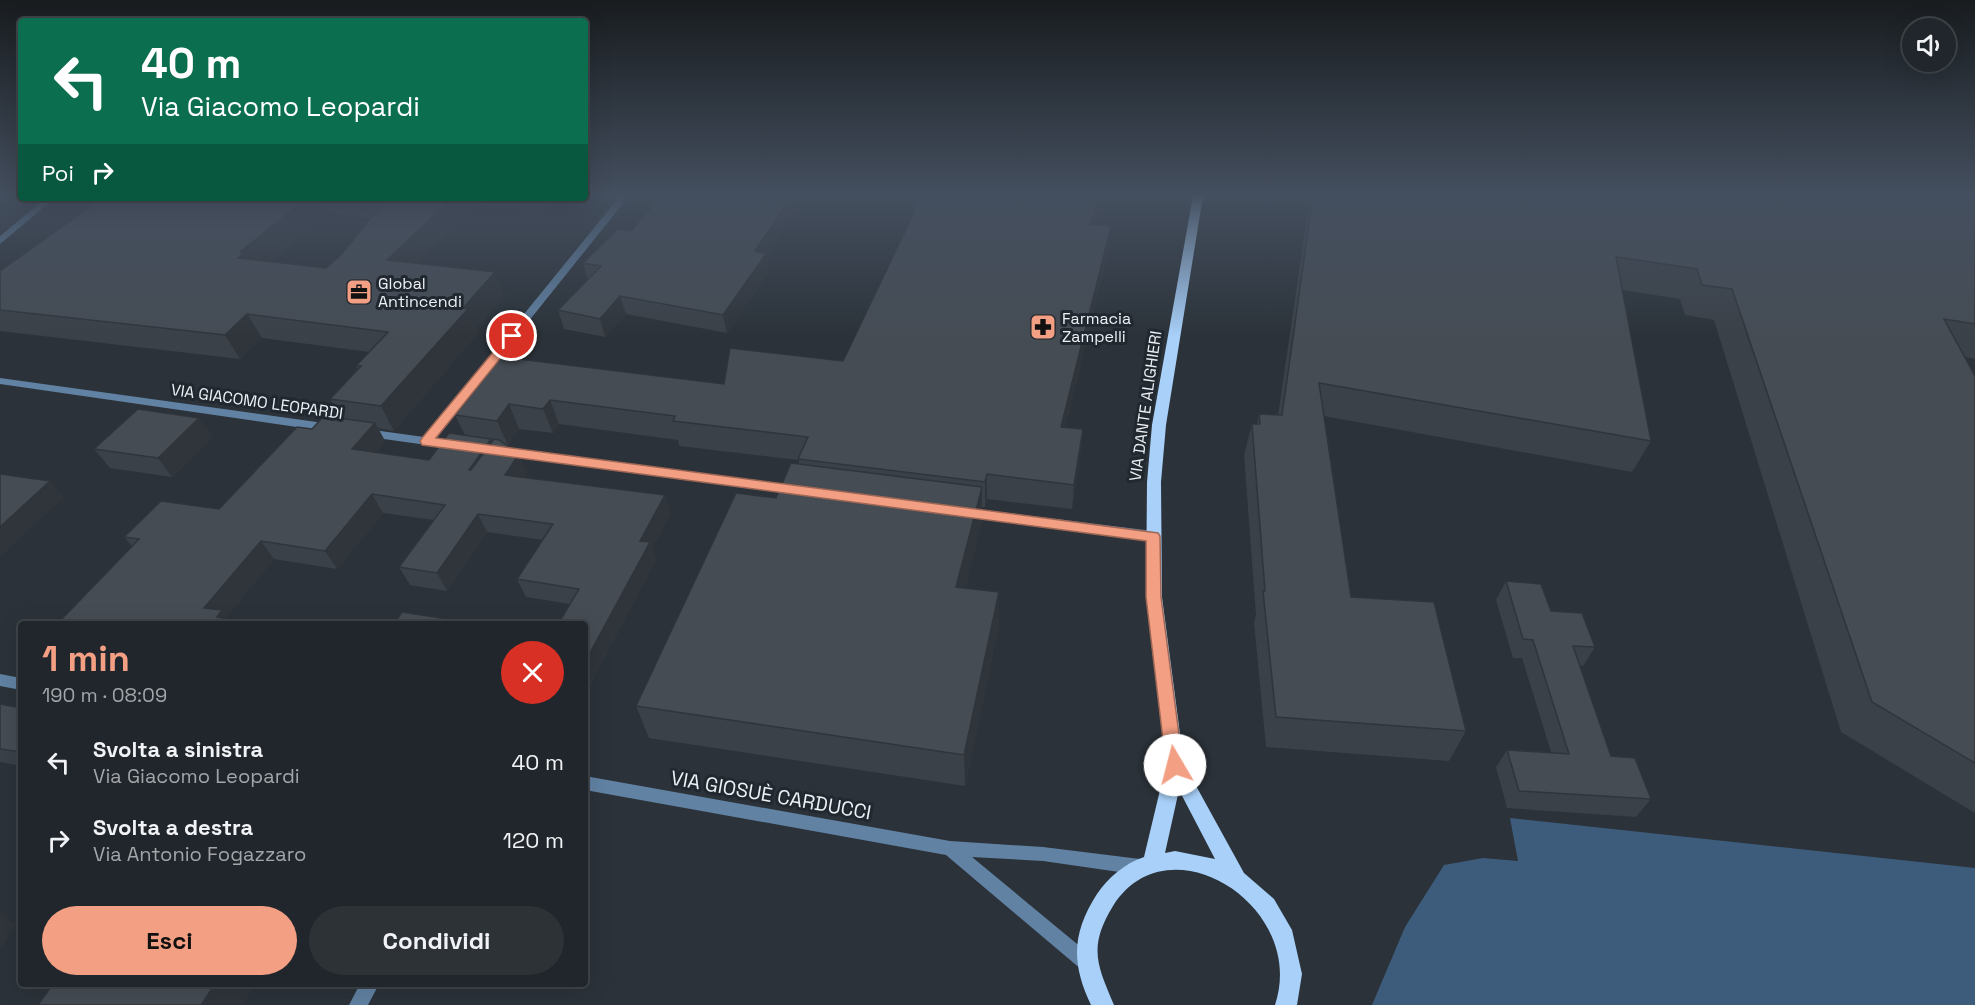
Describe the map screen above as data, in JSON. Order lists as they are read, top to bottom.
{
  "streets": {
    "main road": ["VIA DANTE ALIGHIERI"],
    "street": ["VIA GIACOMO LEOPARDI", "VIA GIOSUÈ CARDUCCI"]
  },
  "crossings": [
    ["VIA DANTE ALIGHIERI", "VIA GIOSUÈ CARDUCCI"]
  ],
  "places": {
    "office": ["Global Antincendi"],
    "pharmacy": ["Farmacia Zampelli"]
  },
  "page": {
    "turn": ["40 m", "Via Giacomo Leopardi"],
    "then": "Poi",
    "heading": ["1 min", "190 m · 08:09"],
    "list": [
      {
        "name": "Svolta a sinistra",
        "note": "Via Giacomo Leopardi",
        "value": "40 m"
      },
      {
        "name": "Svolta a destra",
        "note": "Via Antonio Fogazzaro",
        "value": "120 m"
      }
    ],
    "buttons": ["Esci", "Condividi"]
  }
}
